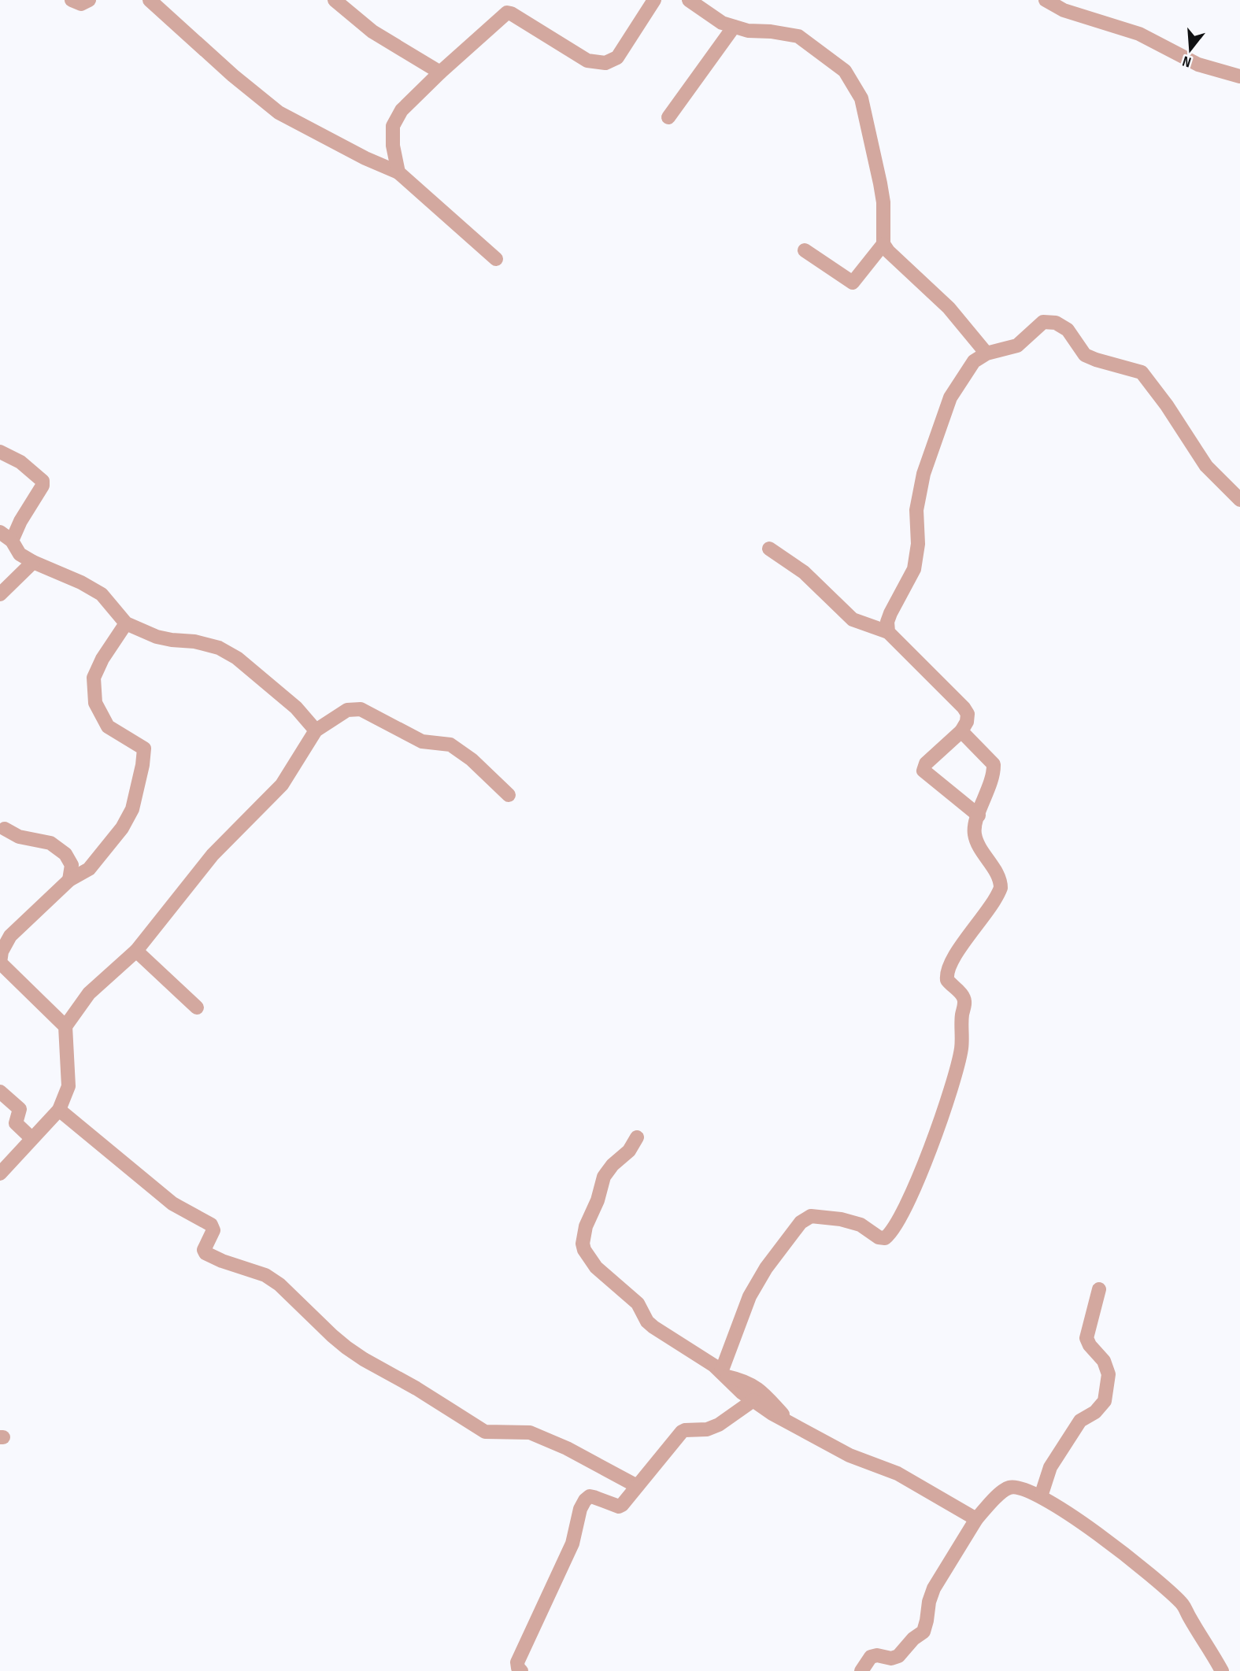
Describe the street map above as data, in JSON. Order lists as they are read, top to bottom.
{
  "north": "bottom"
}
